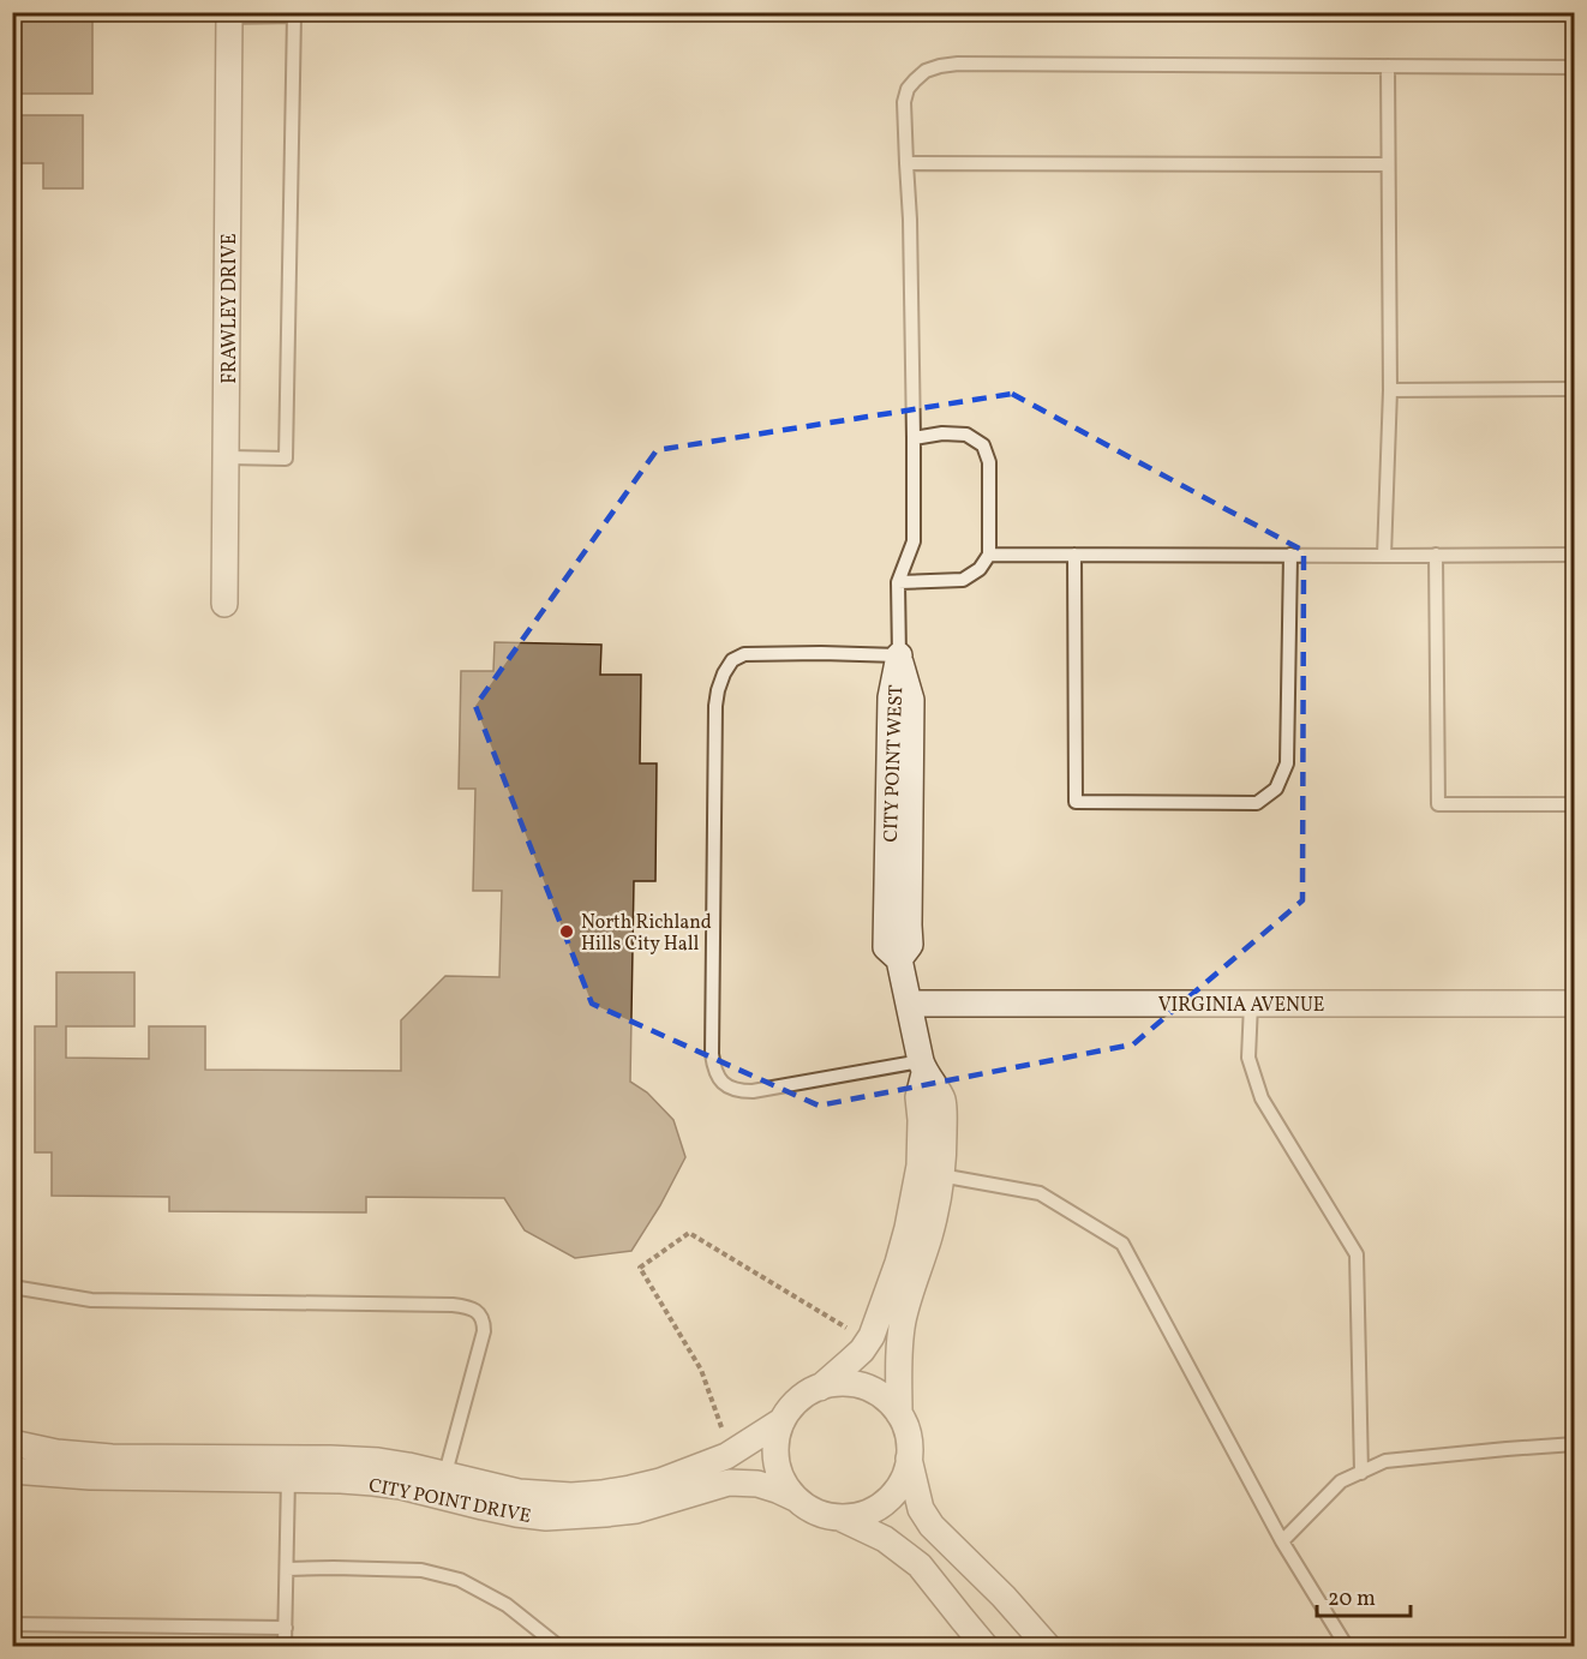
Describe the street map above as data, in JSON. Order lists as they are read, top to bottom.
{
  "streets": {
    "street": [
      "FRAWLEY DRIVE",
      "CITY POINT WEST",
      "VIRGINIA AVENUE",
      "CITY POINT DRIVE"
    ]
  },
  "crossings": [
    ["CITY POINT WEST", "VIRGINIA AVENUE"],
    ["CITY POINT WEST", "CITY POINT DRIVE"]
  ],
  "places": ["North Richland Hills City Hall"],
  "scale_bar": "20 m"
}
